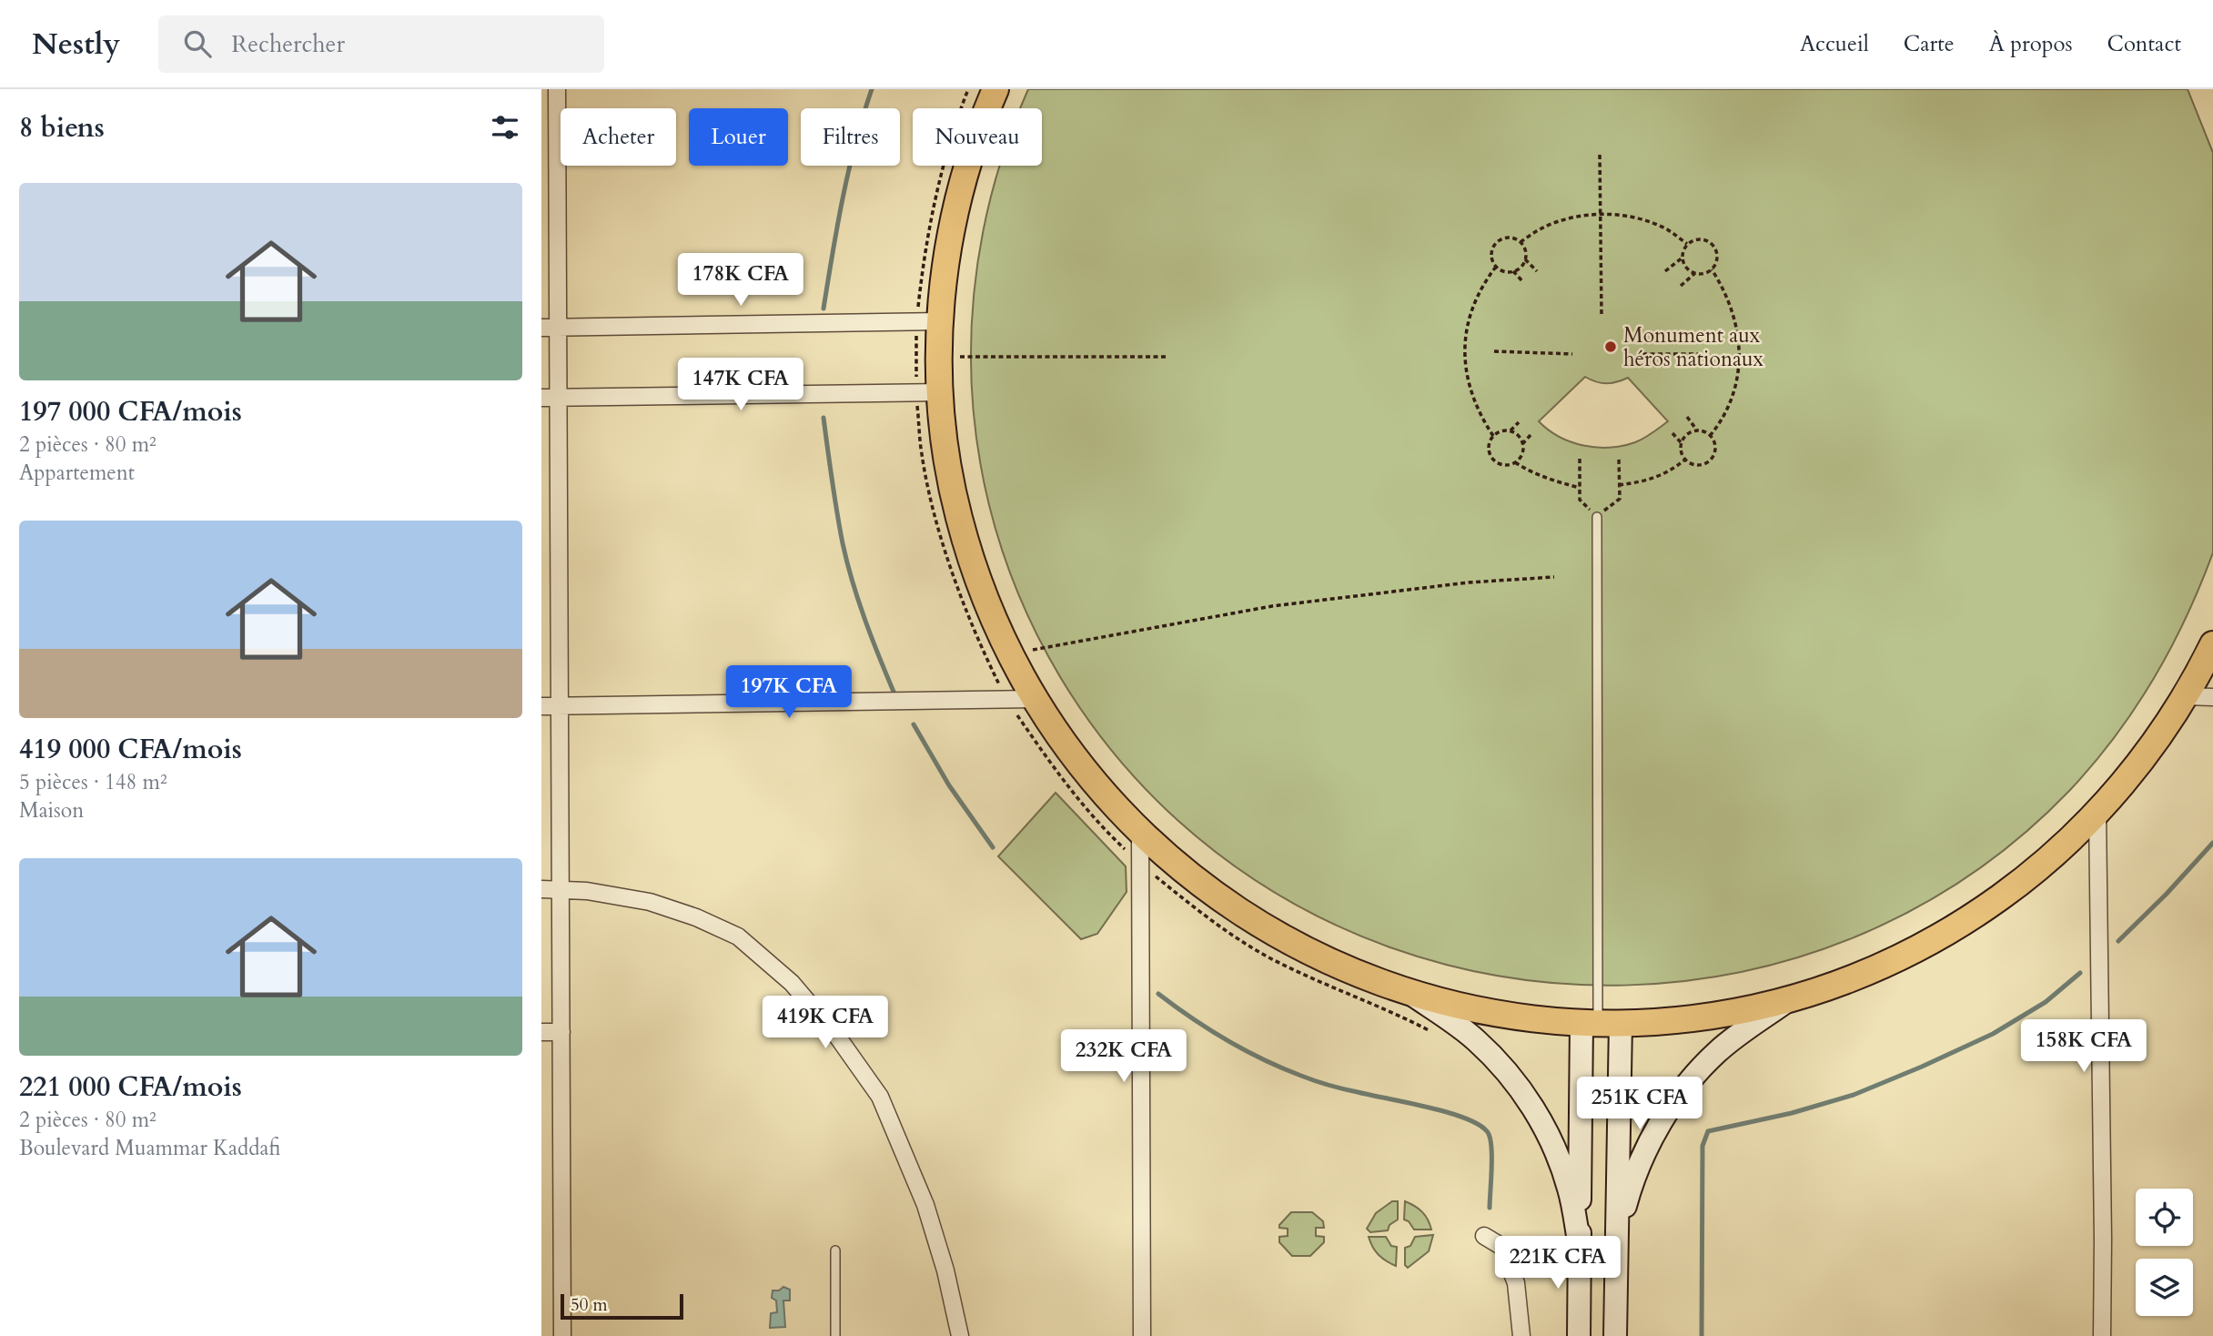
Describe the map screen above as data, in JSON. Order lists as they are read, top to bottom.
{
  "places": ["Monument aux héros nationaux"],
  "scale_bar": "50 m",
  "page": {
    "header": "Nestly",
    "search": "Rechercher",
    "nav": [
      "Accueil",
      "Carte",
      "À propos",
      "Contact"
    ],
    "heading": "8 biens",
    "chip": [
      "Acheter",
      "Louer",
      "Filtres",
      "Nouveau"
    ],
    "list": [
      {
        "name": "197 000 CFA/mois",
        "note": "2 pièces · 80 m² · Appartement"
      },
      {
        "name": "419 000 CFA/mois",
        "note": "5 pièces · 148 m² · Maison"
      },
      {
        "name": "221 000 CFA/mois",
        "note": "2 pièces · 80 m² · Boulevard Muammar Kaddafi"
      }
    ],
    "price": [
      "178K CFA",
      "147K CFA",
      "197K CFA",
      "419K CFA",
      "158K CFA",
      "232K CFA",
      "251K CFA",
      "221K CFA"
    ],
    "scale": "50 m"
  }
}
